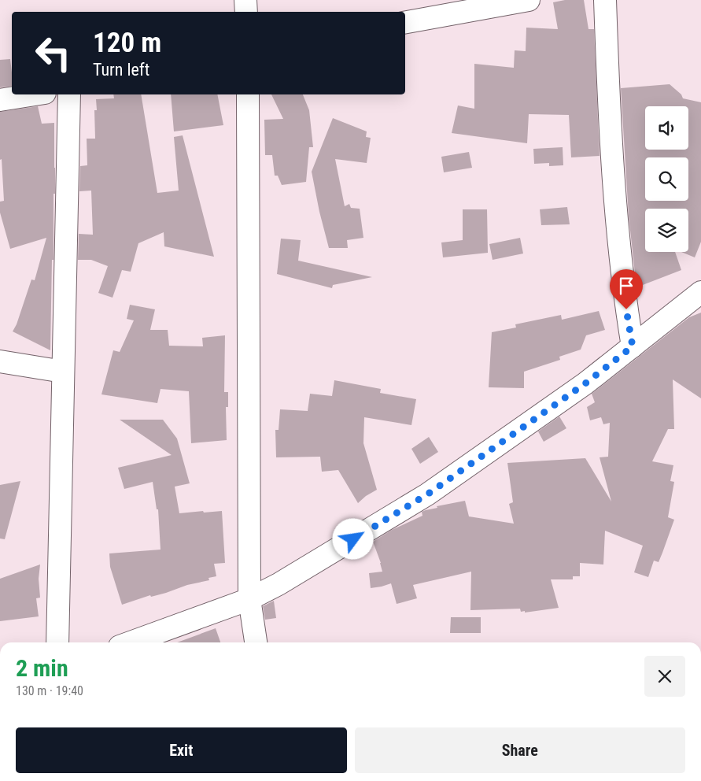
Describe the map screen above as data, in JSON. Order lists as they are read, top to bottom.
{
  "page": {
    "turn": ["120 m", "Turn left"],
    "heading": ["2 min", "130 m · 19:40"],
    "buttons": ["Exit", "Share"]
  }
}
